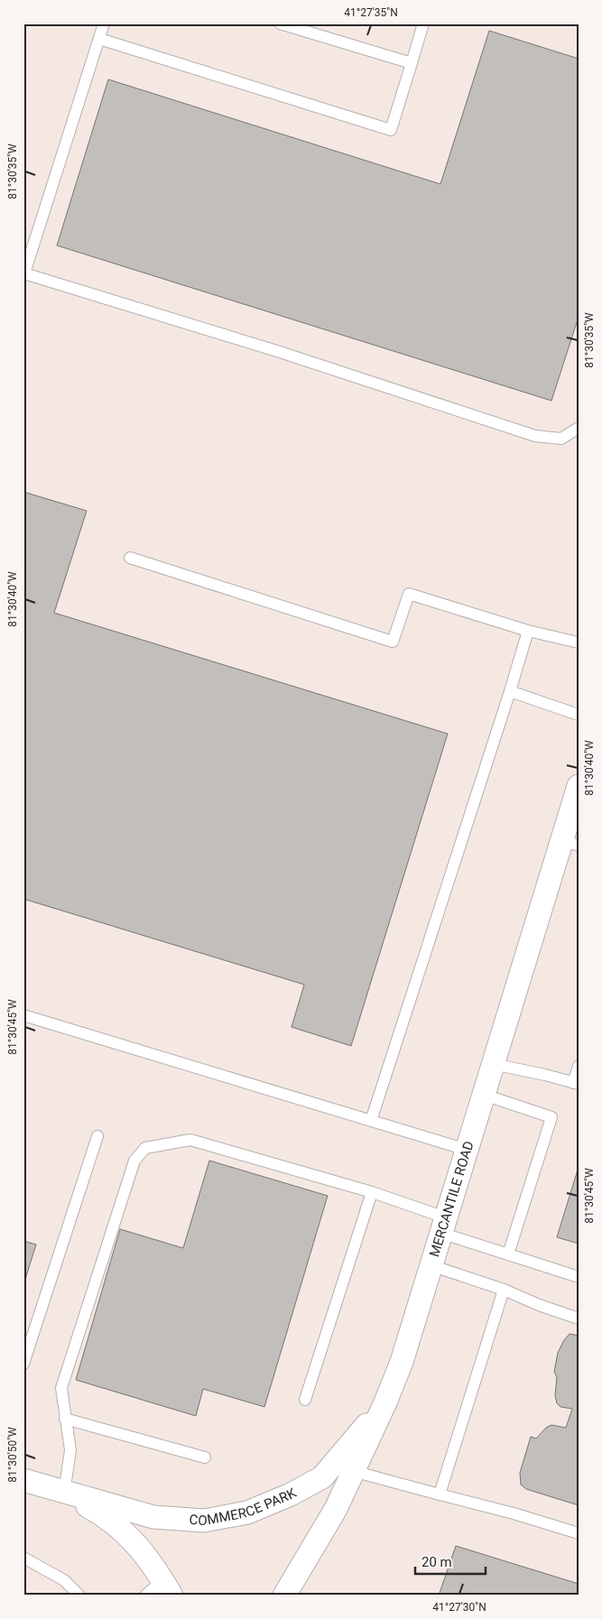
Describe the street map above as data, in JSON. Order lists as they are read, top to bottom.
{
  "streets": {
    "street": ["MERCANTILE ROAD", "COMMERCE PARK"]
  },
  "crossings": [
    ["MERCANTILE ROAD", "COMMERCE PARK"]
  ],
  "scale_bar": "20 m",
  "coordinates": [
    "41°27'35\"N",
    "81°30'35\"W",
    "81°30'40\"W",
    "81°30'45\"W",
    "81°30'50\"W",
    "41°27'30\"N"
  ]
}
